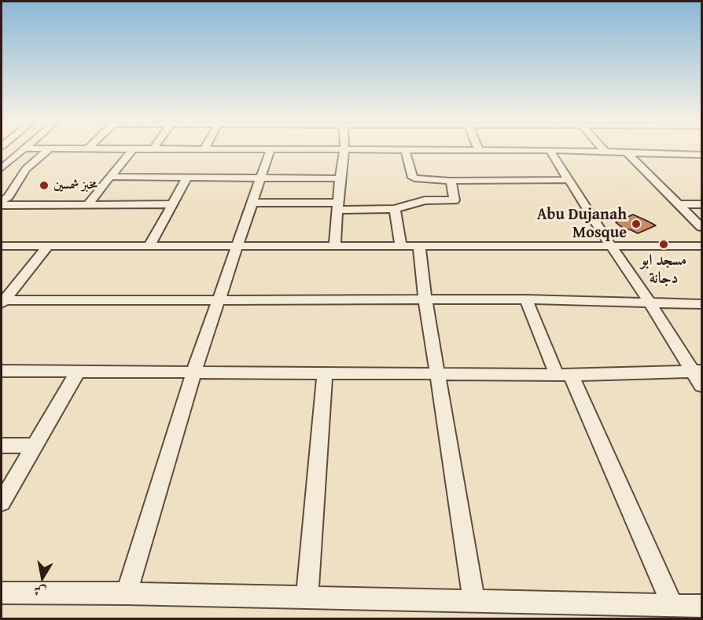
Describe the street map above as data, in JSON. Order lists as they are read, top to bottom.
{
  "places": ["مخبز شمسين", "Abu Dujanah Mosque", "مسجد ابو دجانة"],
  "north": "bottom"
}
